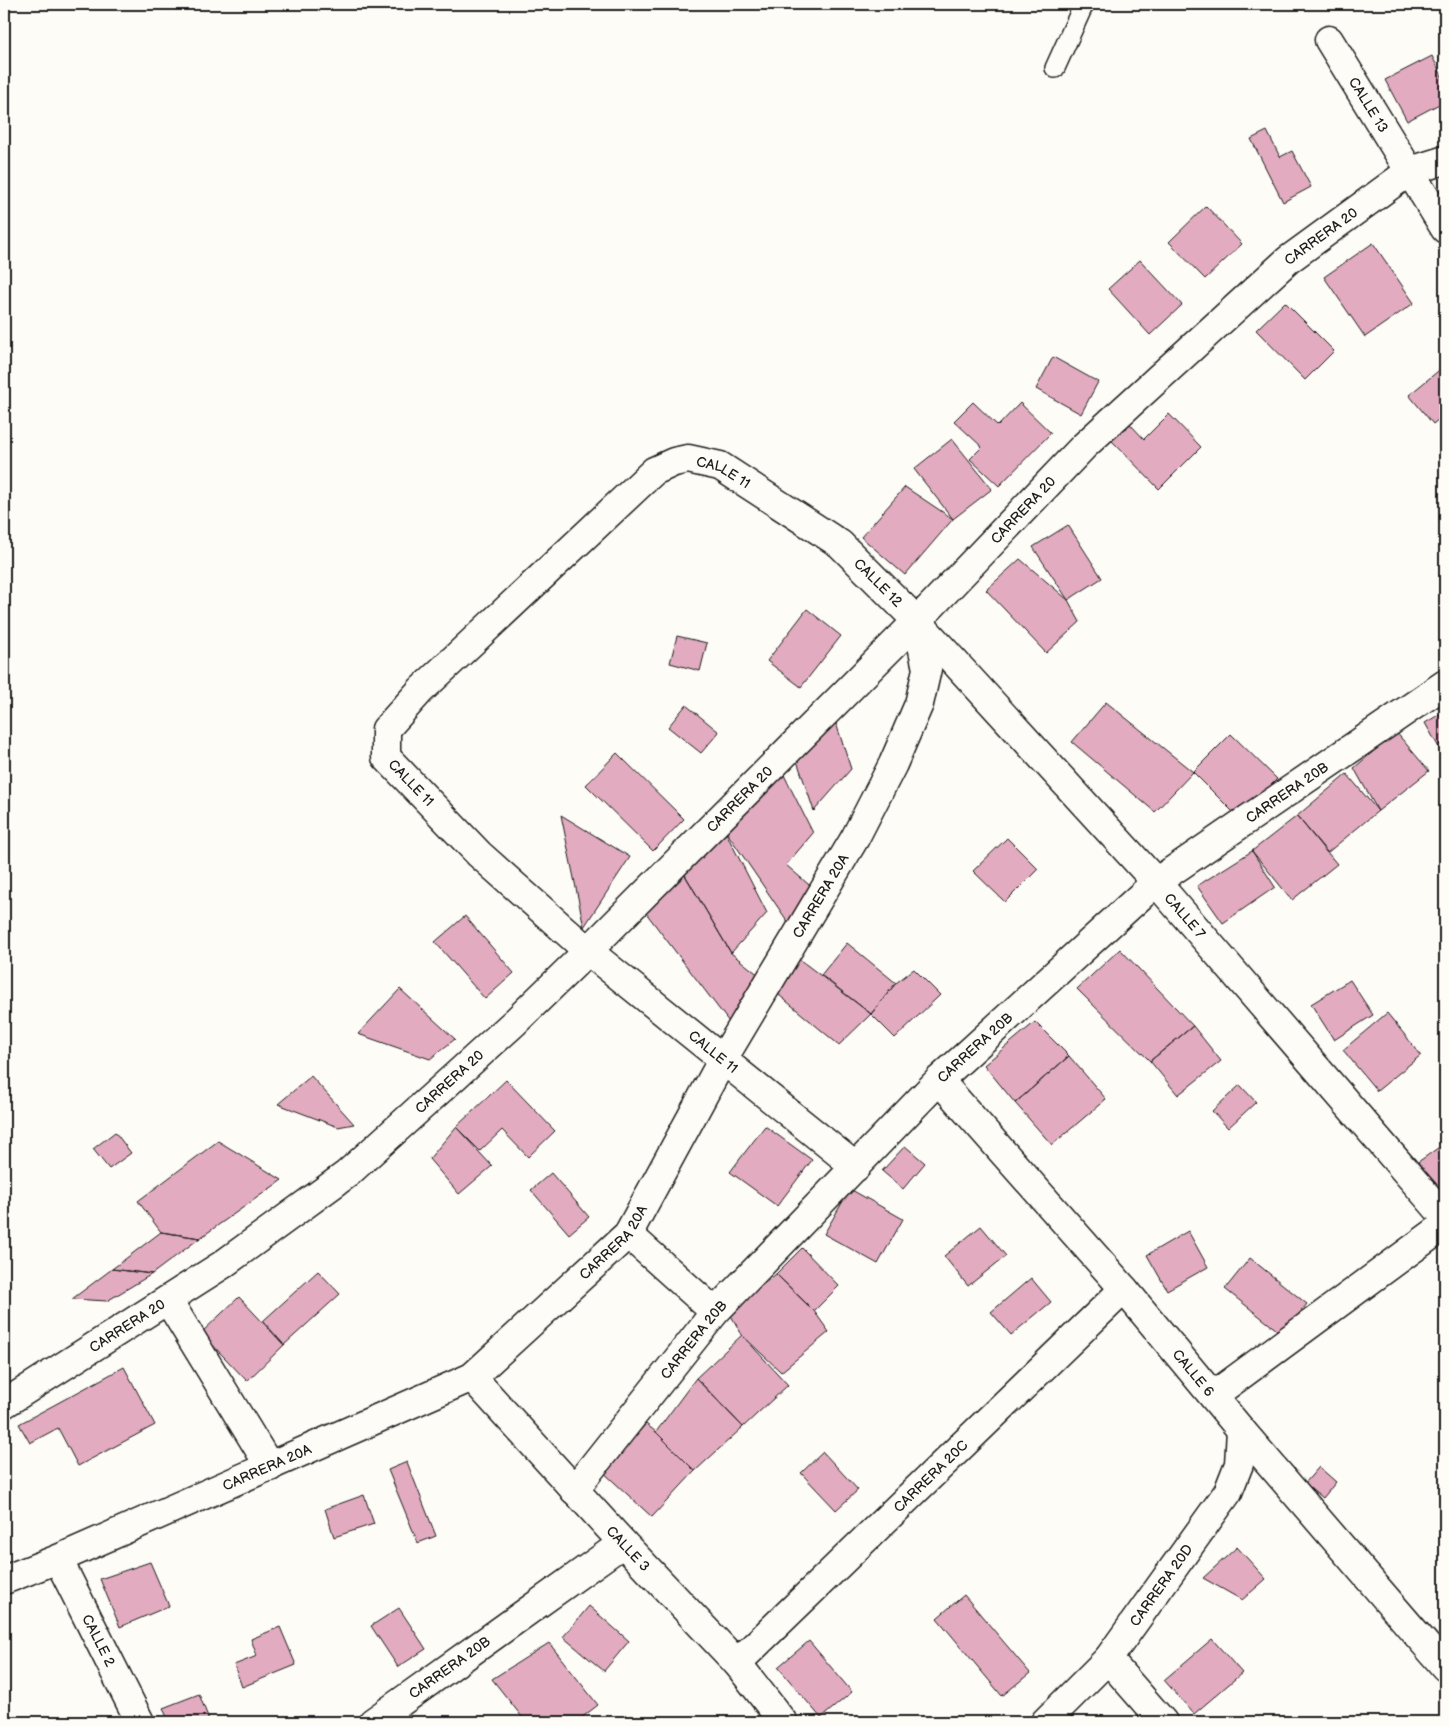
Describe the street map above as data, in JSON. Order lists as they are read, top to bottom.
{
  "streets": {
    "street": [
      "CALLE 13",
      "CARRERA 20",
      "CALLE 11",
      "CALLE 12",
      "CARRERA 20B",
      "CARRERA 20A",
      "CALLE 7",
      "CALLE 6",
      "CARRERA 20C",
      "CALLE 3",
      "CARRERA 20D",
      "CALLE 2"
    ]
  },
  "crossings": [
    ["CALLE 13", "CARRERA 20"],
    ["CARRERA 20", "CALLE 11"],
    ["CARRERA 20", "CALLE 12"],
    ["CARRERA 20", "CARRERA 20A"],
    ["CARRERA 20", "CALLE 7"],
    ["CALLE 11", "CALLE 12"],
    ["CALLE 11", "CARRERA 20B"],
    ["CALLE 11", "CARRERA 20A"],
    ["CALLE 12", "CARRERA 20A"],
    ["CALLE 12", "CALLE 7"],
    ["CARRERA 20B", "CALLE 7"],
    ["CARRERA 20B", "CALLE 6"],
    ["CARRERA 20B", "CALLE 3"],
    ["CARRERA 20A", "CALLE 7"],
    ["CARRERA 20A", "CALLE 3"],
    ["CARRERA 20A", "CALLE 2"],
    ["CALLE 6", "CARRERA 20C"],
    ["CALLE 6", "CARRERA 20D"],
    ["CARRERA 20C", "CALLE 3"]
  ]
}
